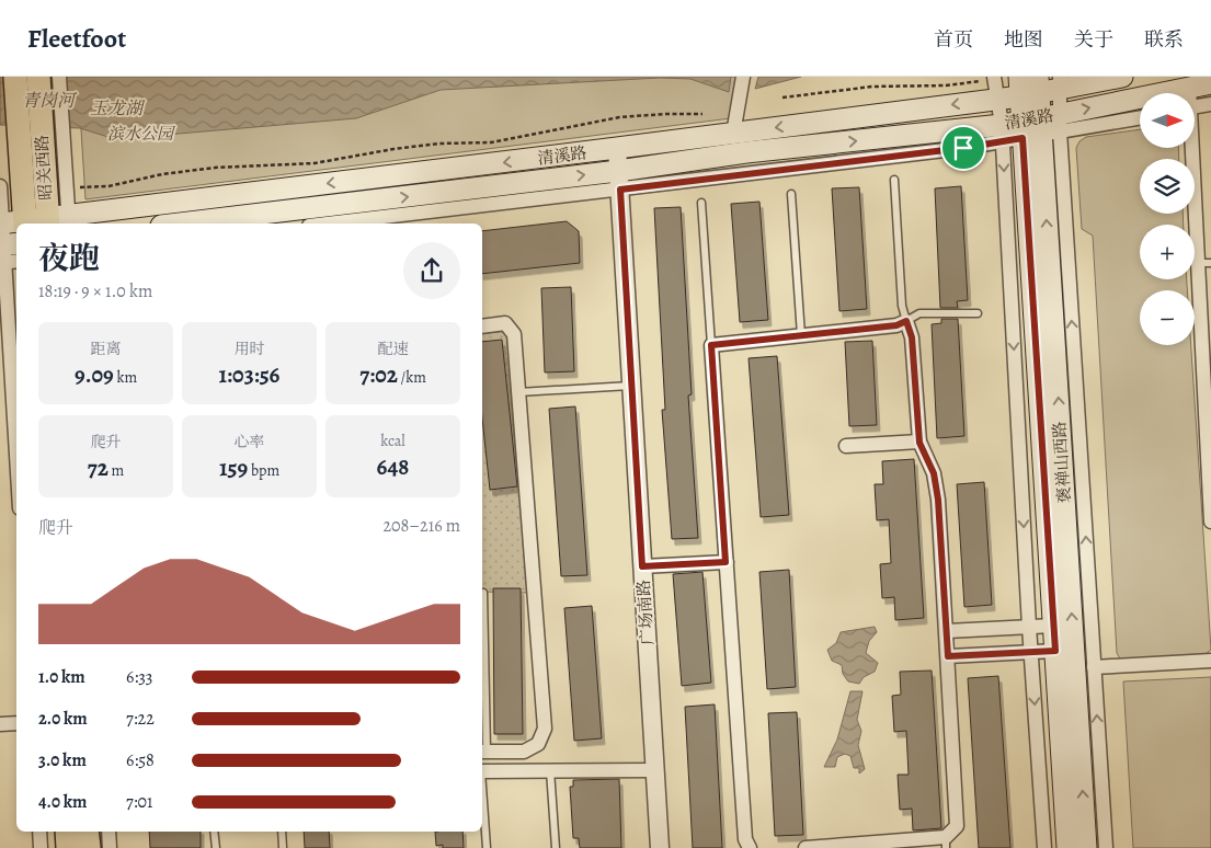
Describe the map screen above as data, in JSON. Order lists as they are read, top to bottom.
{
  "streets": {
    "main road": ["清溪路", "昭关西路", "褒禅山西路"],
    "street": ["广场南路"]
  },
  "crossings": [
    ["清溪路", "褒禅山西路"],
    ["清溪路", "广场南路"]
  ],
  "water": ["青岗河", "玉龙湖"],
  "parks": ["滨水公园"],
  "north": "right",
  "page": {
    "header": "Fleetfoot",
    "nav": [
      "首页",
      "地图",
      "关于",
      "联系"
    ],
    "map_buttons": ["+", "−"],
    "heading": ["夜跑", "18:19 · 9 × 1.0 km"],
    "stats": [
      ["距离", "9.09 km"],
      ["用时", "1:03:56"],
      ["配速", "7:02 /km"],
      ["爬升", "72 m"],
      ["心率", "159 bpm"],
      ["kcal", "648"]
    ],
    "chart": ["爬升", "208–216 m"],
    "list": [
      {
        "name": "1.0 km",
        "note": "6:33"
      },
      {
        "name": "2.0 km",
        "note": "7:22"
      },
      {
        "name": "3.0 km",
        "note": "6:58"
      },
      {
        "name": "4.0 km",
        "note": "7:01"
      }
    ]
  }
}
